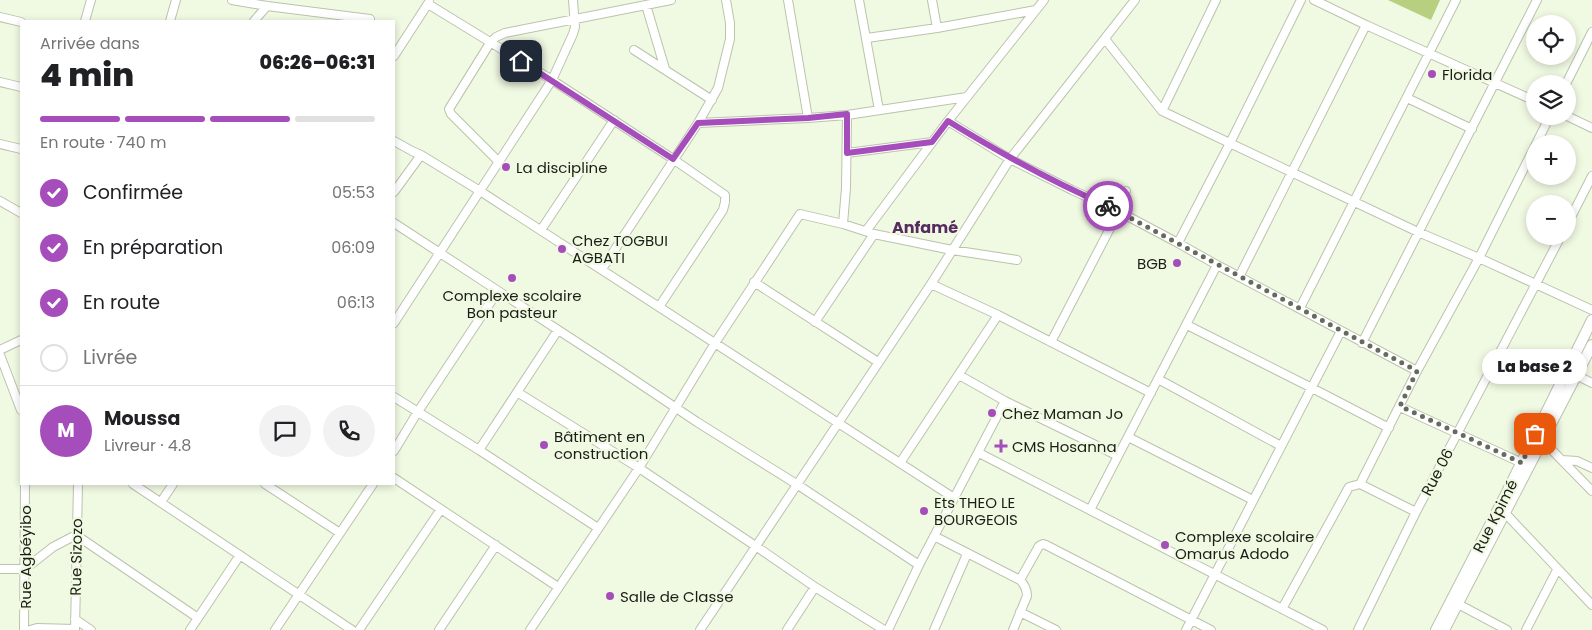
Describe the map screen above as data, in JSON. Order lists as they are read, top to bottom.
{
  "streets": {
    "main road": ["Rue Kpimé"],
    "street": ["Rue 06", "Rue Agbéyibo", "Rue Sizozo"]
  },
  "districts": ["Anfamé"],
  "places": {
    "other": [
      "Florida",
      "La discipline",
      "Chez TOGBUI AGBATI",
      "BGB",
      "Complexe scolaire Bon pasteur",
      "Chez Maman Jo",
      "La base 2",
      "Bâtiment en construction",
      "Ets THEO LE BOURGEOIS",
      "Complexe scolaire Omarus Adodo",
      "Salle de Classe"
    ],
    "health": ["CMS Hosanna"]
  },
  "page": {
    "map_buttons": ["+", "−"],
    "heading": ["4 min", "Arrivée dans", "06:26–06:31"],
    "panel": ["Moussa", "Livreur · 4.8"],
    "bar": "En route · 740 m",
    "list": [
      ["Confirmée", "05:53"],
      ["En préparation", "06:09"],
      ["En route", "06:13"],
      "Livrée"
    ],
    "bubble": "La base 2",
    "round": "M"
  }
}
